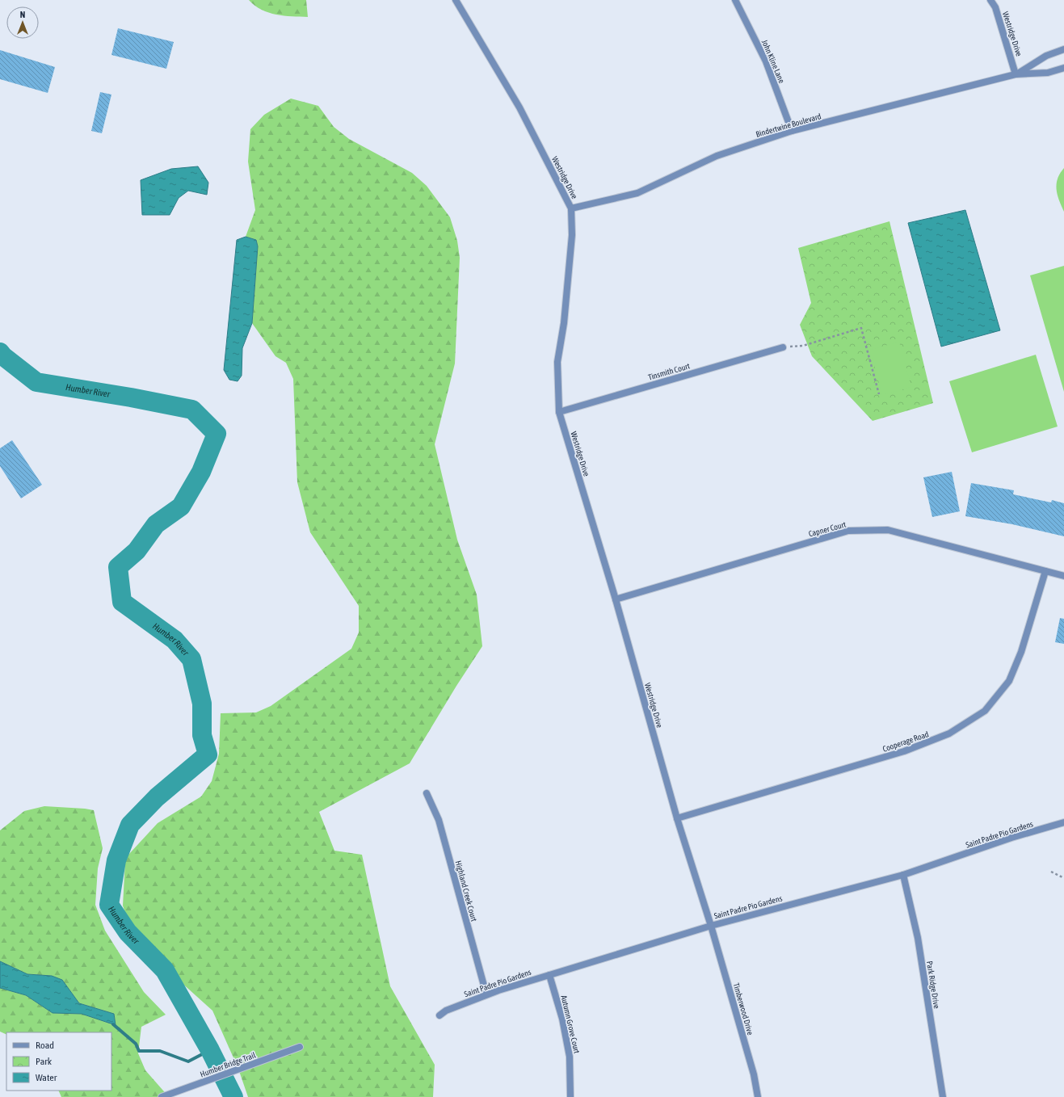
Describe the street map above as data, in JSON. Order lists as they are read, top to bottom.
{
  "streets": {
    "street": [
      "Westridge Drive",
      "John Kline Lane",
      "Bindertwine Boulevard",
      "Tinsmith Court",
      "Capner Court",
      "Cooperage Road",
      "Saint Padre Pio Gardens",
      "Highland Creek Court",
      "Park Ridge Drive",
      "Timberwood Drive",
      "Autumn Grove Court",
      "Humber Bridge Trail"
    ]
  },
  "crossings": [
    ["Westridge Drive", "Bindertwine Boulevard"],
    ["Westridge Drive", "Tinsmith Court"],
    ["Westridge Drive", "Capner Court"],
    ["Westridge Drive", "Cooperage Road"],
    ["Westridge Drive", "Saint Padre Pio Gardens"],
    ["Westridge Drive", "Timberwood Drive"],
    ["John Kline Lane", "Bindertwine Boulevard"],
    ["Capner Court", "Cooperage Road"],
    ["Saint Padre Pio Gardens", "Highland Creek Court"],
    ["Saint Padre Pio Gardens", "Park Ridge Drive"],
    ["Saint Padre Pio Gardens", "Timberwood Drive"],
    ["Saint Padre Pio Gardens", "Autumn Grove Court"]
  ],
  "water": ["Humber River"],
  "legend": ["Road", "Park", "Water"],
  "north": "top"
}
